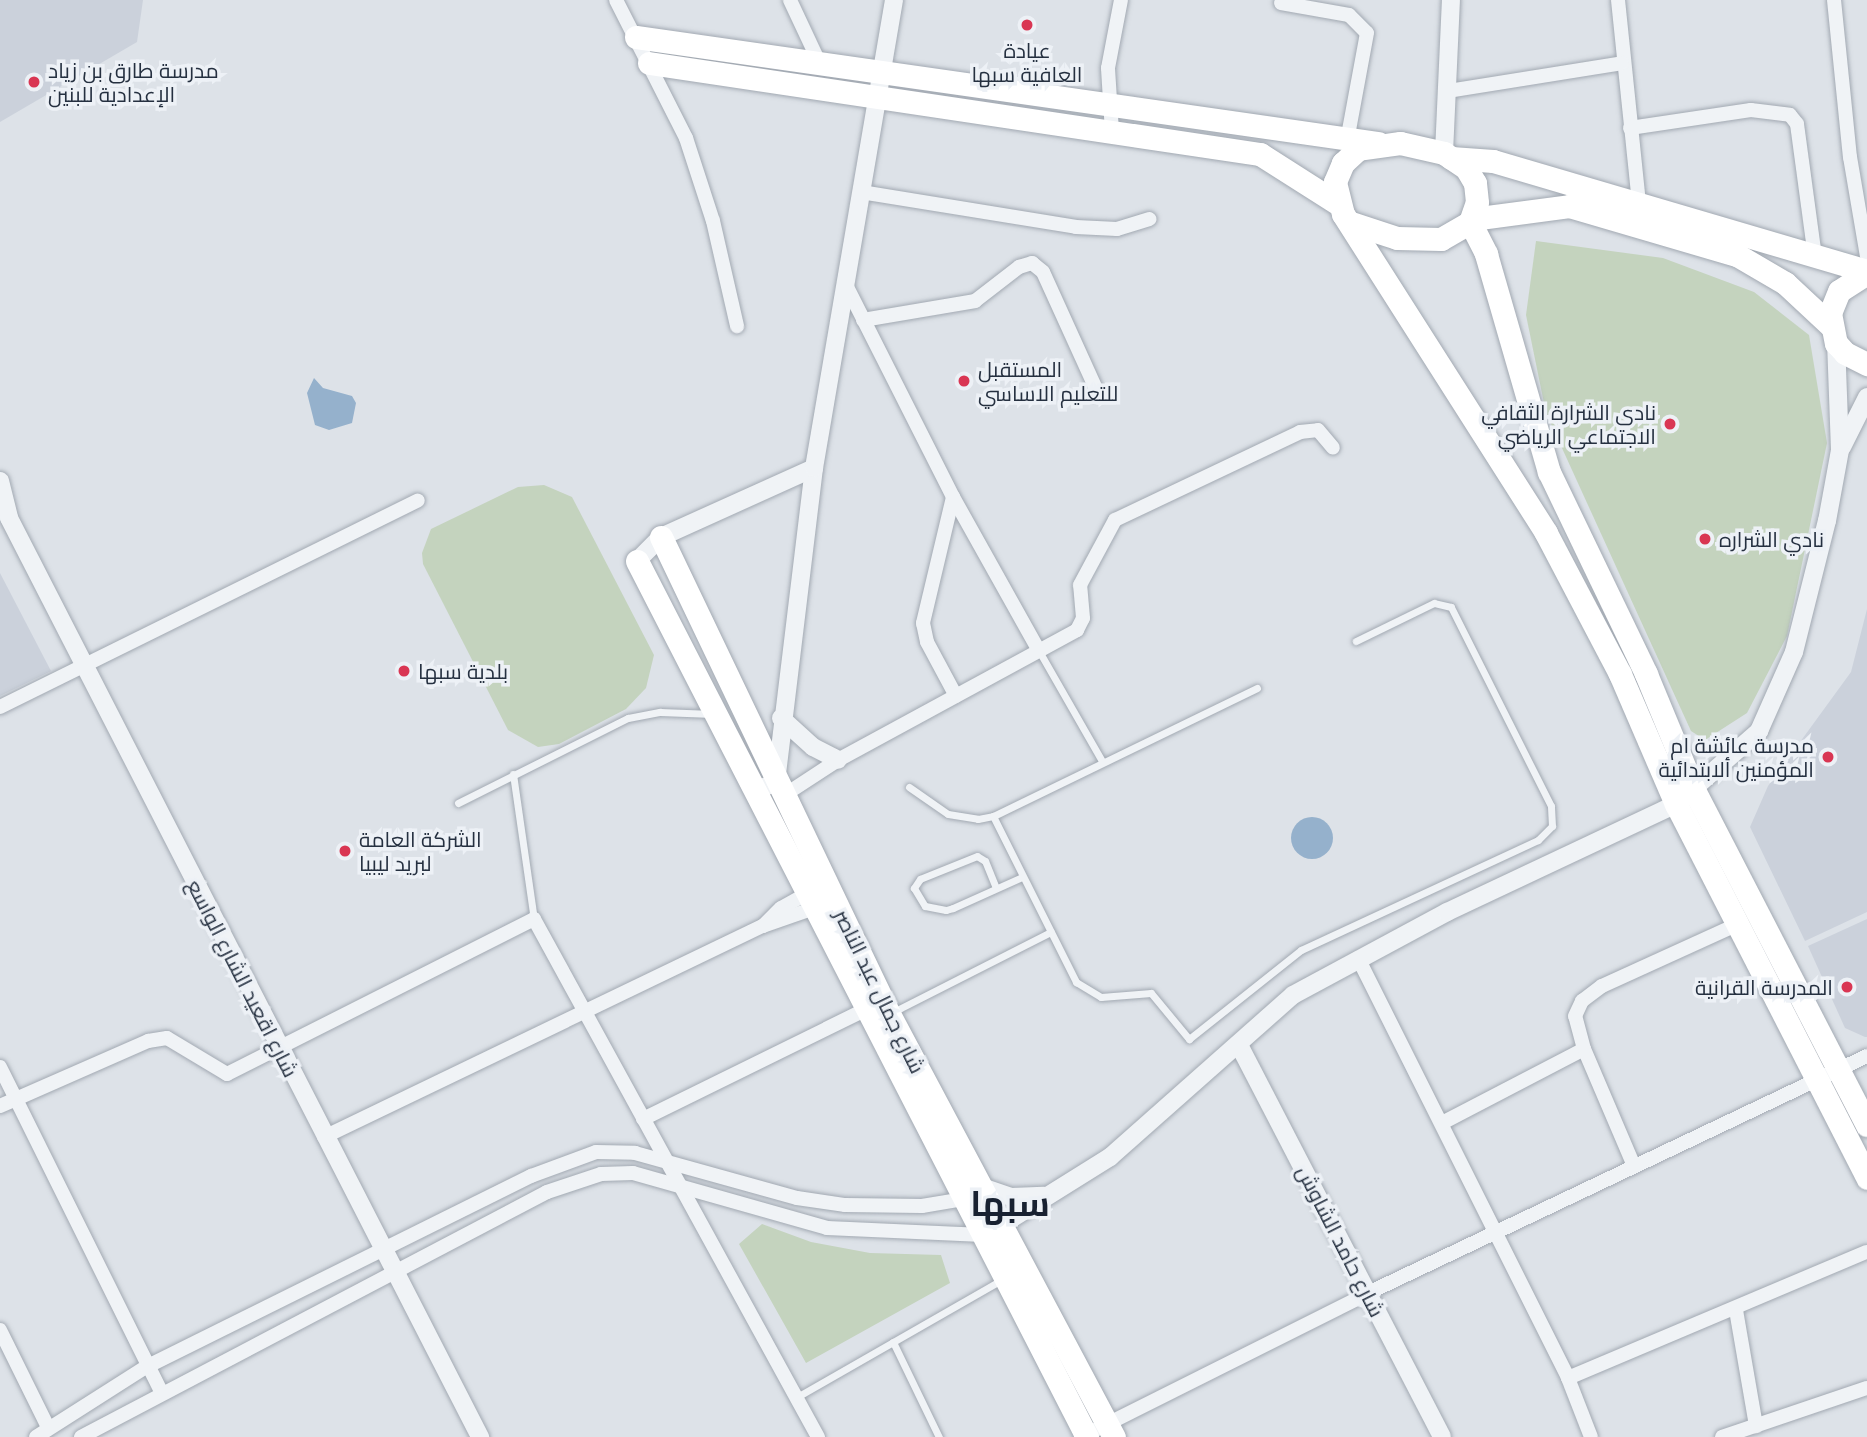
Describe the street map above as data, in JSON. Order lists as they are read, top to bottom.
{
  "streets": {
    "main road": ["شارع جمال عبد الناصر"],
    "street": ["شارع اقعيد الشارع الواسع", "شارع حامد الشاوش"]
  },
  "districts": ["سبها"],
  "places": [
    "عيادة العافية سبها",
    "مدرسة طارق بن زياد الإعدادية للبنين",
    "المستقبل للتعليم الاساسي",
    "نادي الشرارة الثقافي الاجتماعي الرياضي",
    "نادي الشراره",
    "بلدية سبها",
    "مدرسة عائشة ام المؤمنين ألابتدائية",
    "الشركة العامة لبريد ليبيا",
    "المدرسة القرانية"
  ]
}
